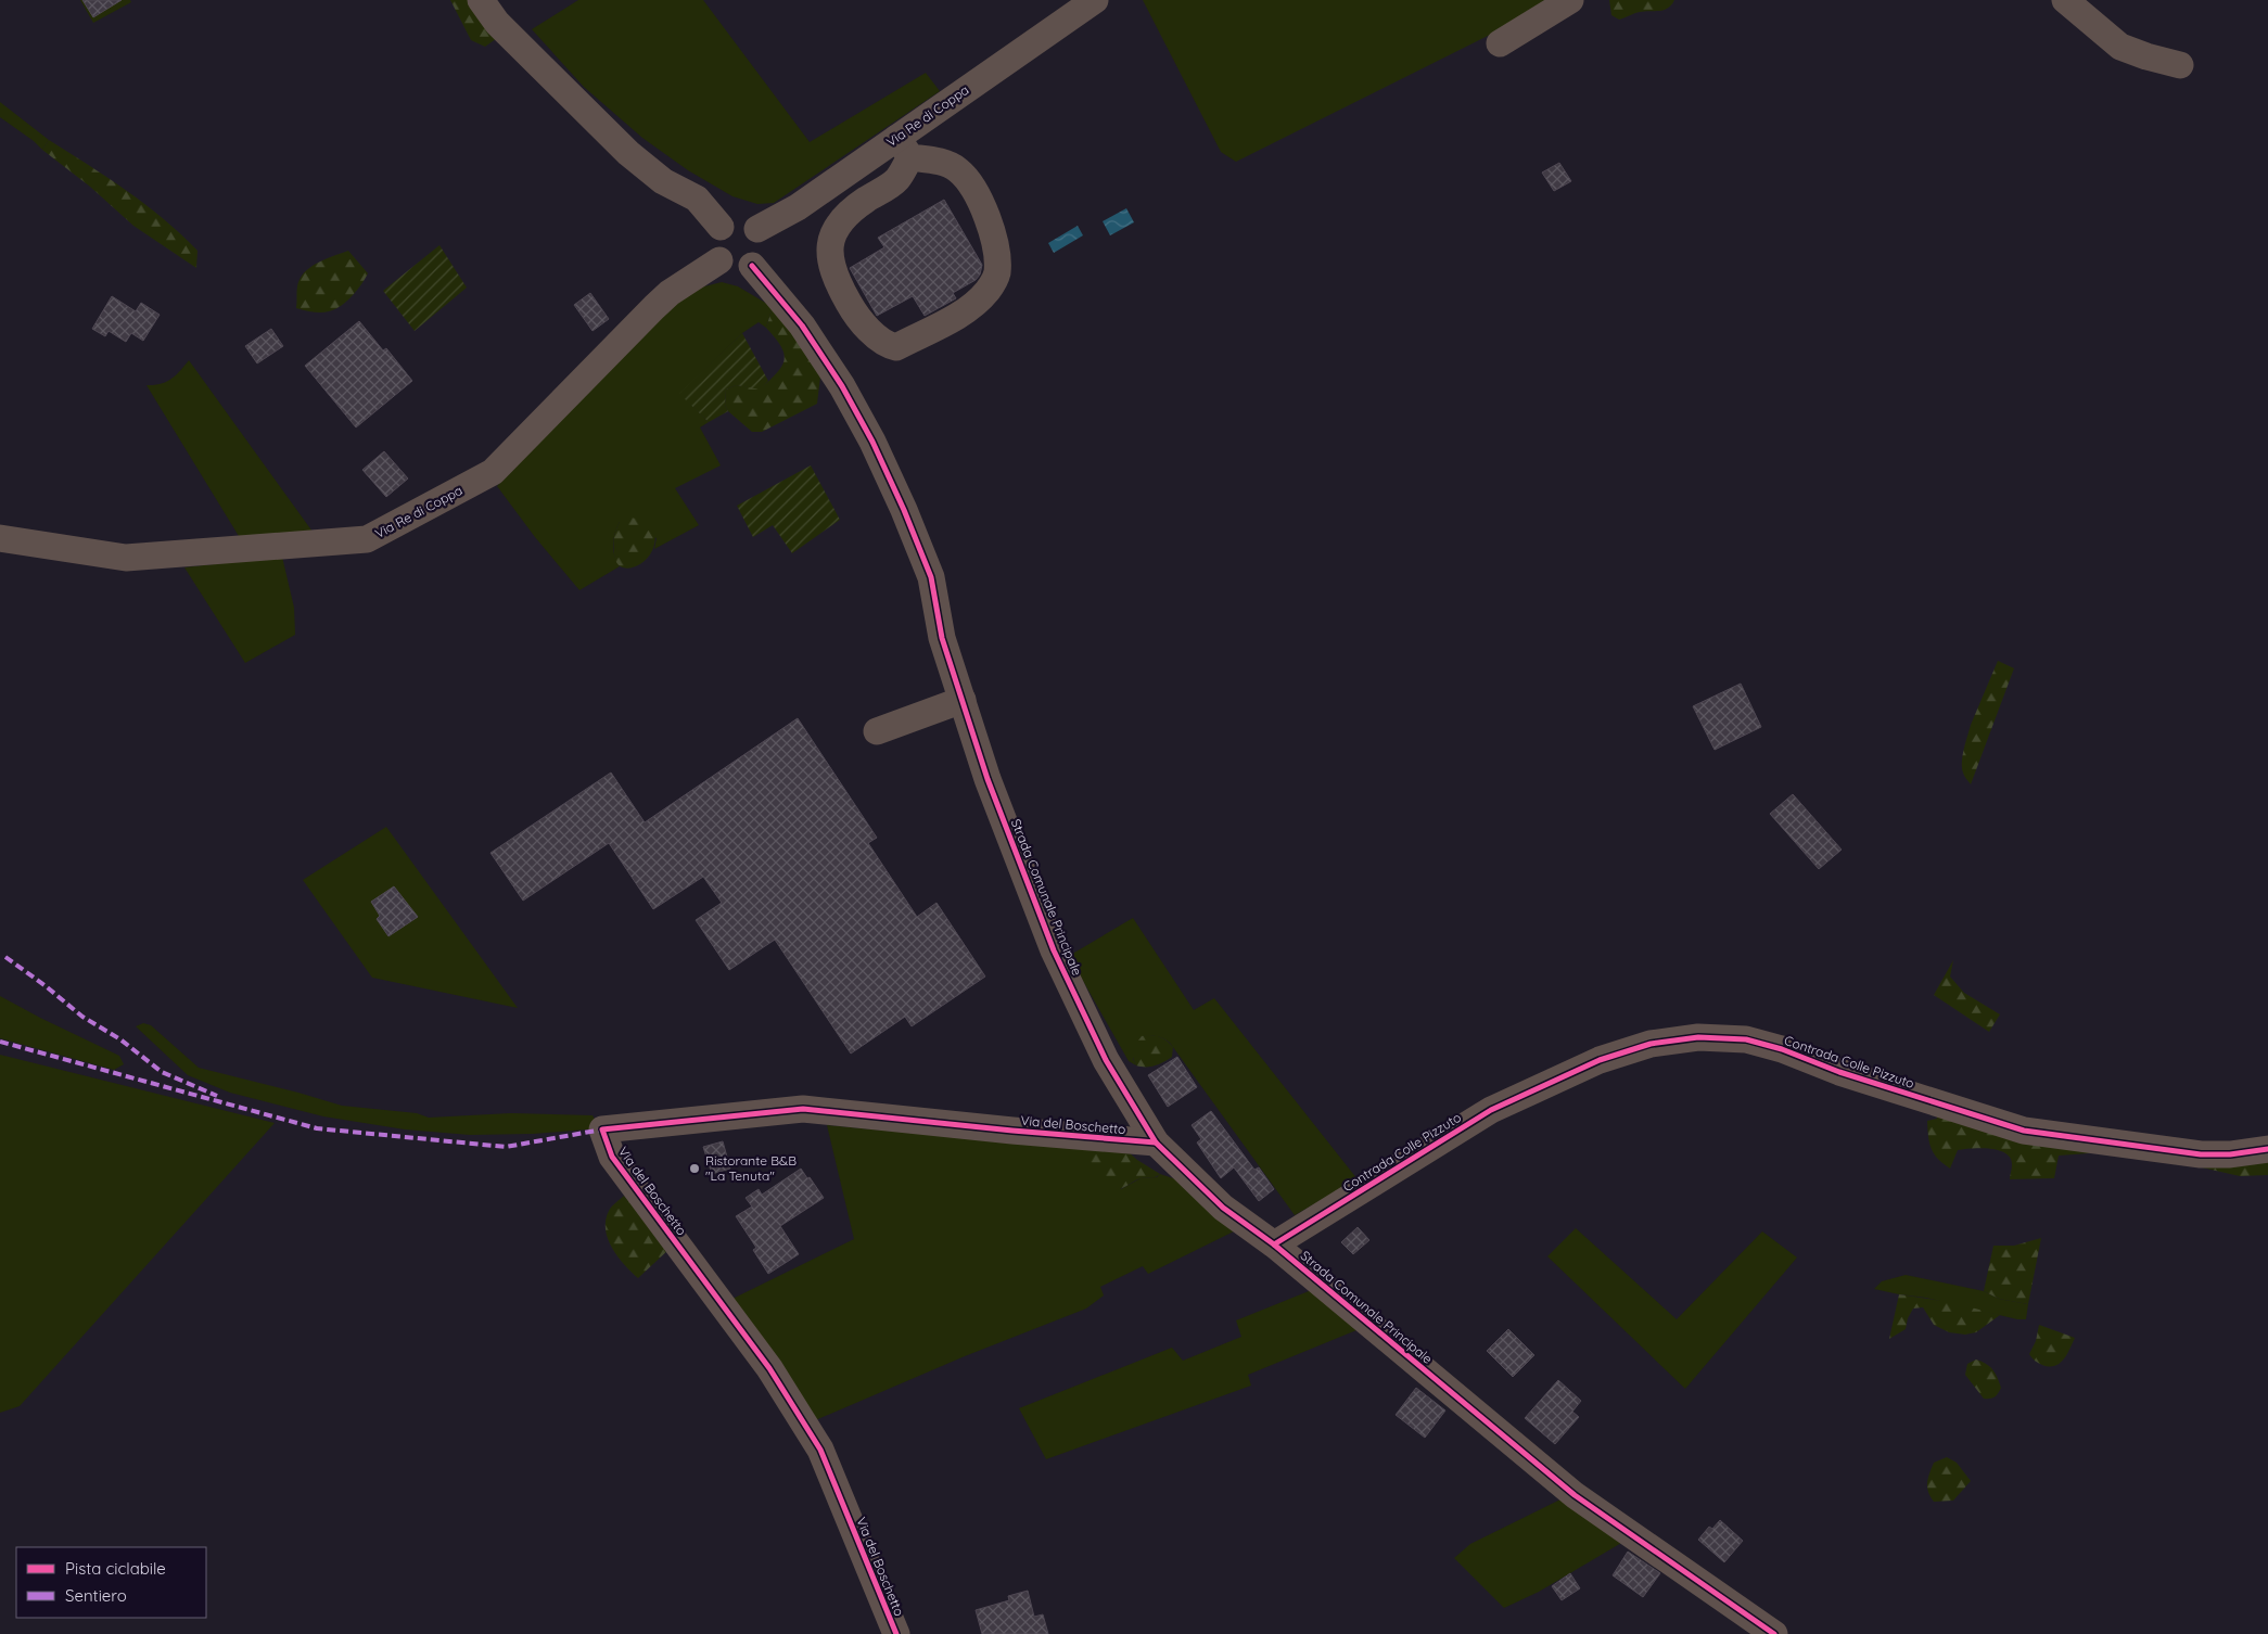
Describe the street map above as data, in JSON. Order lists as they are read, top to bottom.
{
  "streets": {
    "street": [
      "Via Re di Coppa",
      "Strada Comunale Principale",
      "Contrada Colle Pizzuto",
      "Via del Boschetto"
    ]
  },
  "crossings": [
    ["Via Re di Coppa", "Strada Comunale Principale"],
    ["Strada Comunale Principale", "Contrada Colle Pizzuto"],
    ["Strada Comunale Principale", "Via del Boschetto"]
  ],
  "places": ["Ristorante B&B \"La Tenuta\""],
  "legend": ["Pista ciclabile", "Sentiero"]
}
